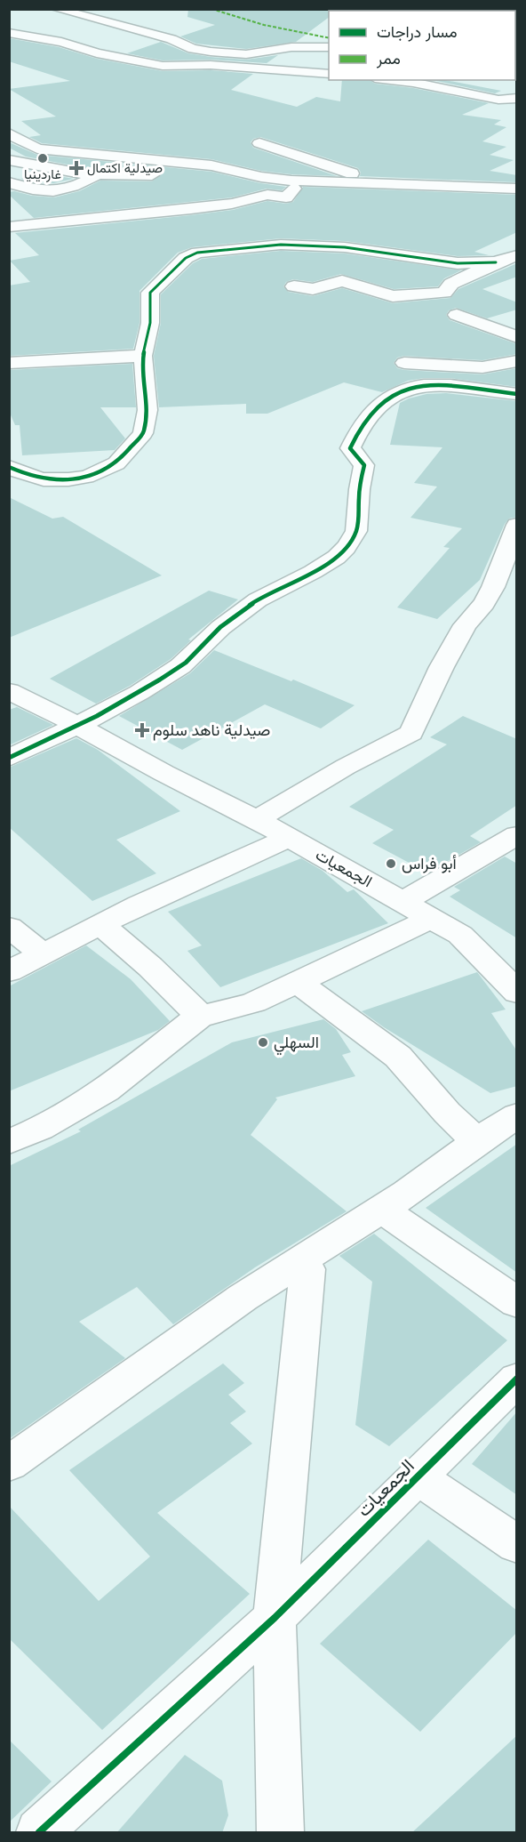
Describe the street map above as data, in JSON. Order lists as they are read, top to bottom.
{
  "streets": {
    "street": ["الجمعيات"]
  },
  "places": {
    "other": ["غاردينيا", "أبو فراس", "السهلي"],
    "health": ["صيدلية اكتمال", "صيدلية ناهد سلوم"]
  },
  "legend": ["مسار دراجات", "ممر"]
}
